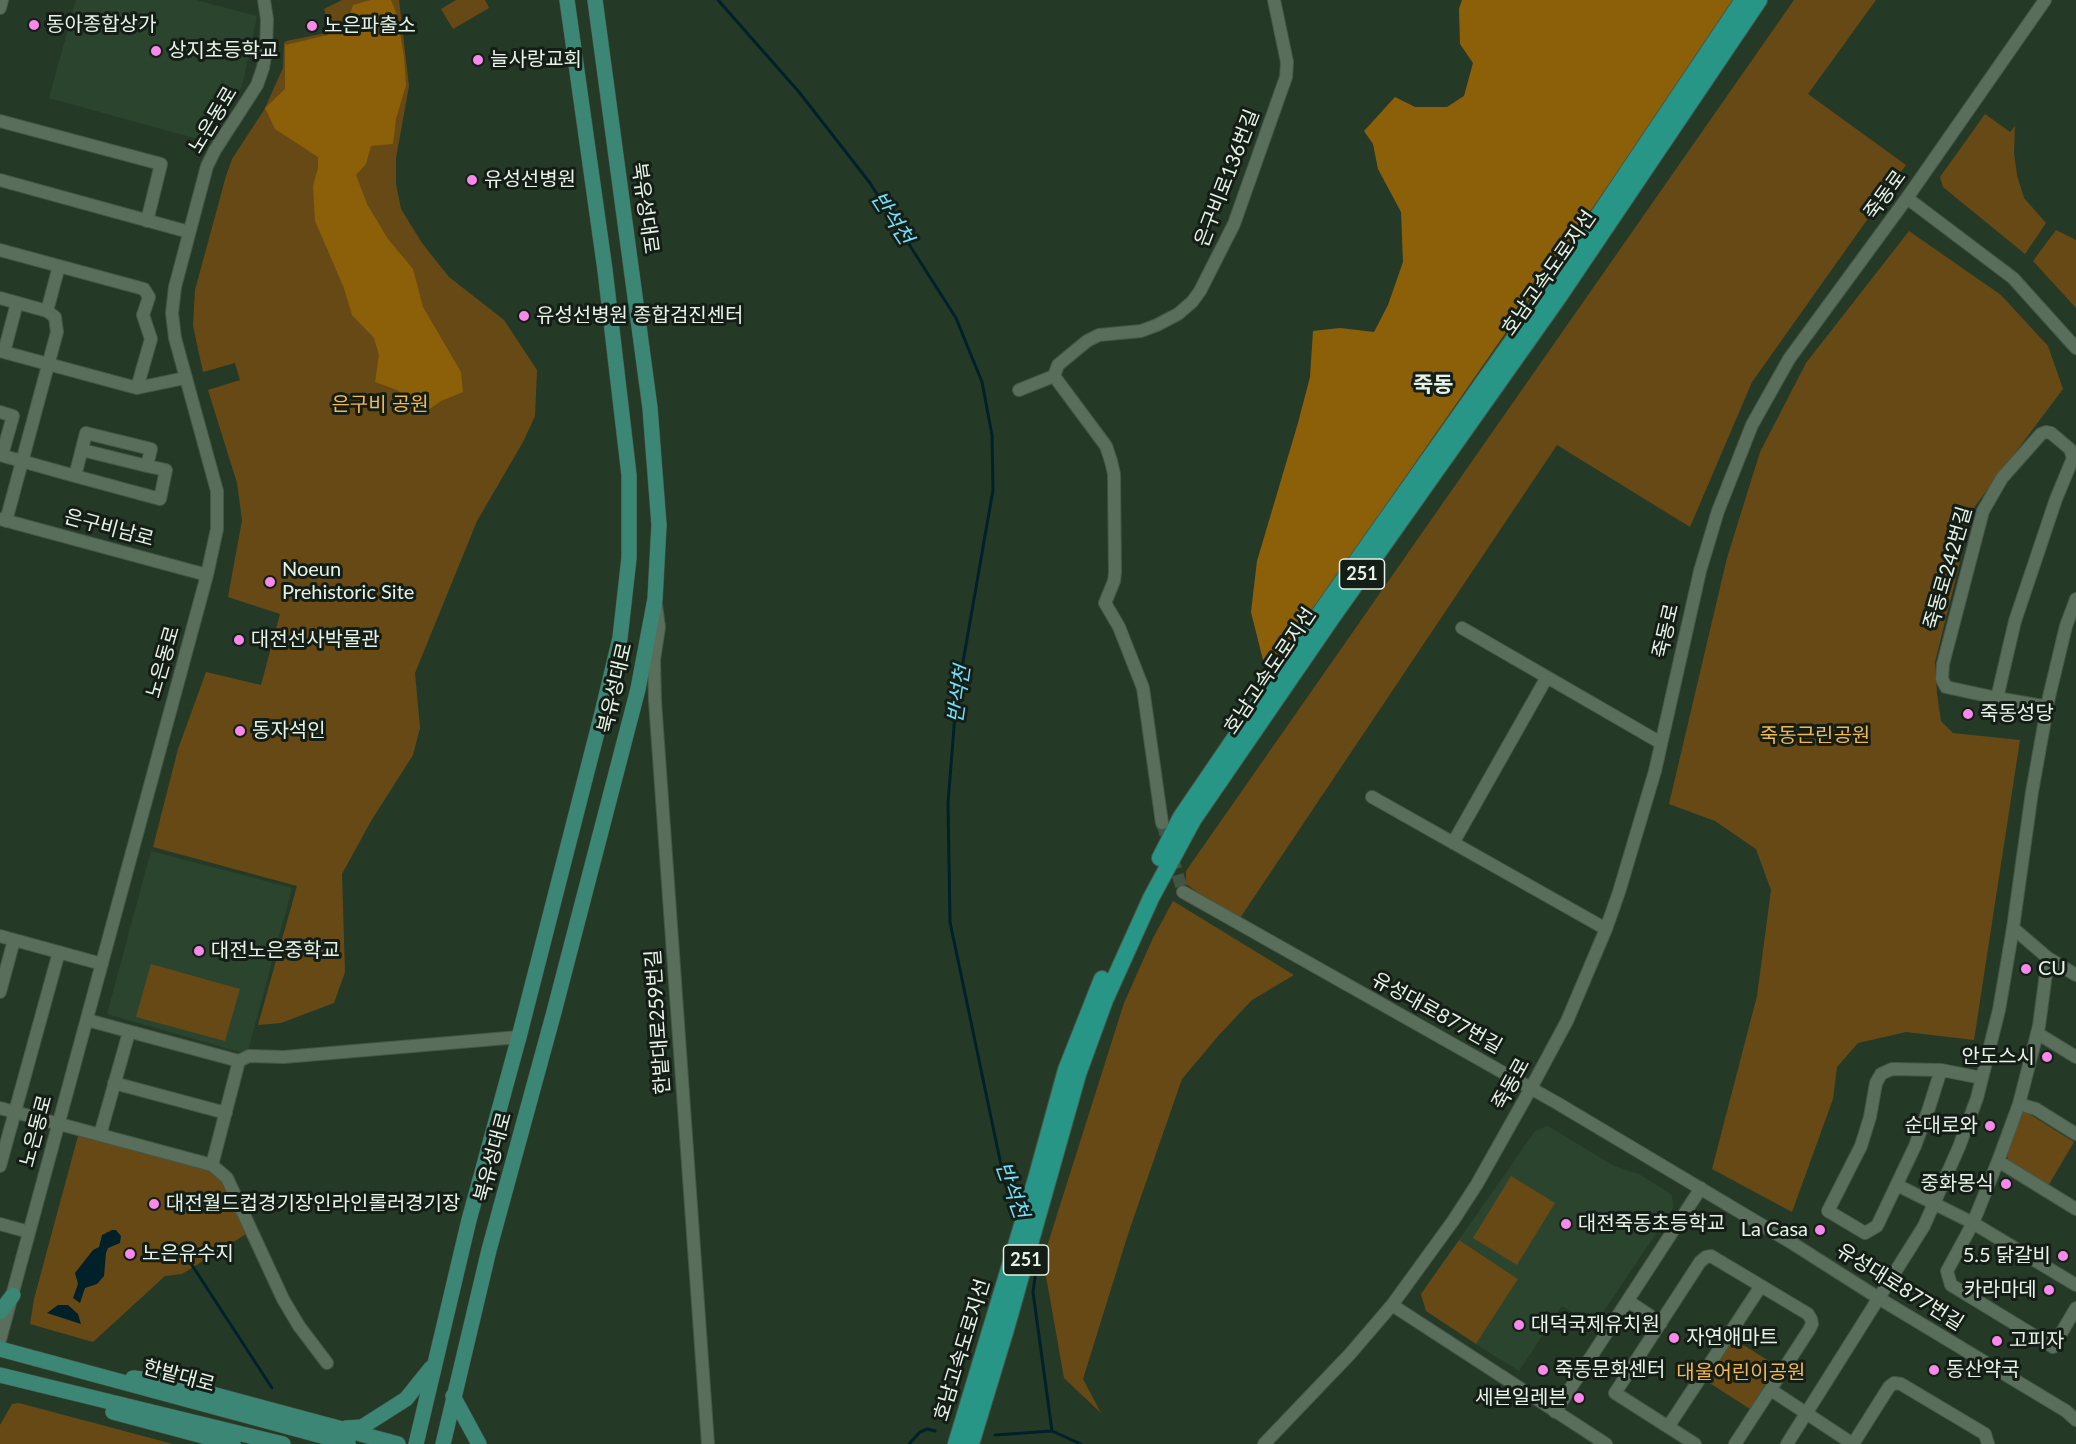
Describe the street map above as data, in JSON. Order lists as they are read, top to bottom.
{
  "streets": {
    "highway": ["호남고속도로지선", "251"],
    "main road": ["북유성대로", "한밭대로"],
    "street": [
      "노은동로",
      "은구비로136번길",
      "죽동로",
      "은구비남로",
      "죽동로242번길",
      "유성대로877번길",
      "한밭대로259번길"
    ]
  },
  "crossings": [
    ["노은동로", "은구비남로"],
    ["죽동로", "유성대로877번길"],
    ["북유성대로", "한밭대로259번길"]
  ],
  "districts": ["죽동"],
  "water": ["반석천"],
  "parks": ["은구비 공원", "죽동근린공원", "대울어린이공원"],
  "places": [
    "동아종합상가",
    "노은파출소",
    "상지초등학교",
    "늘사랑교회",
    "유성선병원",
    "유성선병원 종합검진센터",
    "Noeun Prehistoric Site",
    "대전선사박물관",
    "죽동성당",
    "동자석인",
    "대전노은중학교",
    "CU",
    "안도스시",
    "순대로와",
    "중화몽식",
    "대전월드컵경기장인라인롤러경기장",
    "대전죽동초등학교",
    "La Casa",
    "노은유수지",
    "5.5 닭갈비",
    "카라마데",
    "대덕국제유치원",
    "자연애마트",
    "고피자",
    "죽동문화센터",
    "동산약국",
    "세븐일레븐"
  ]
}
